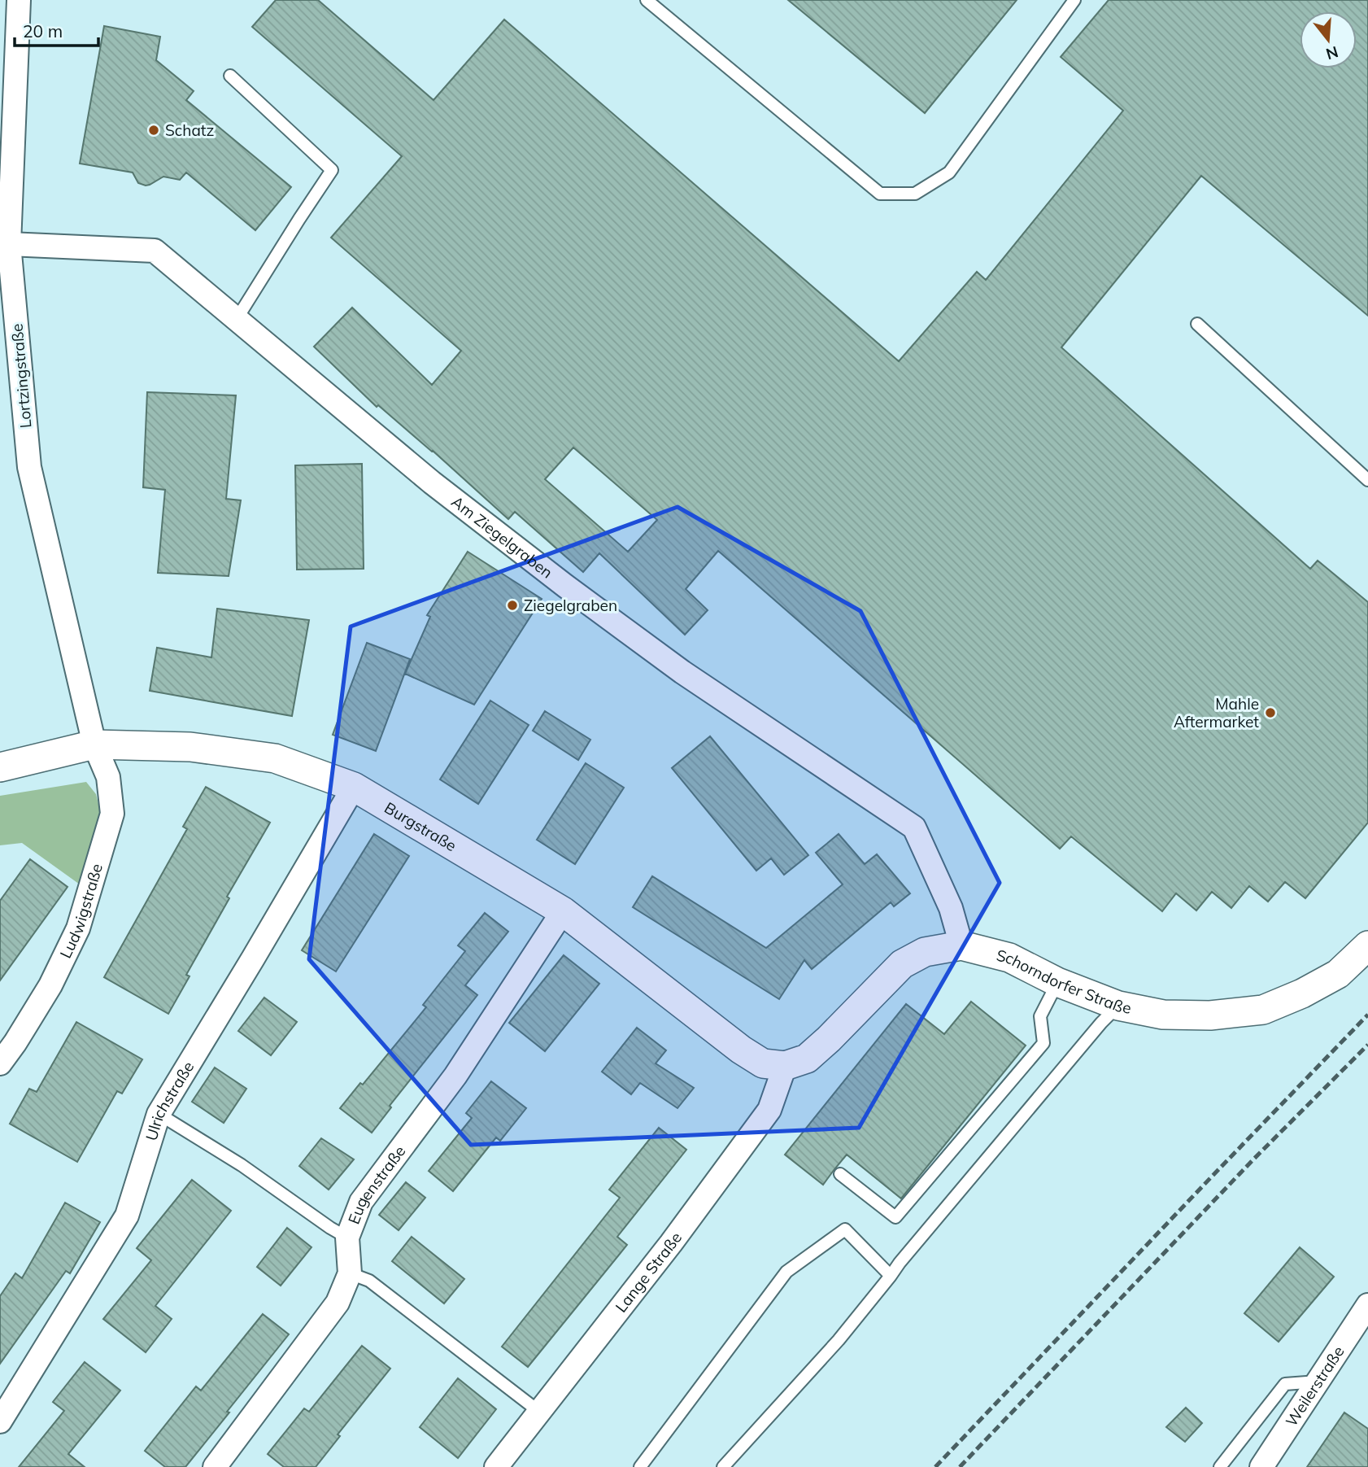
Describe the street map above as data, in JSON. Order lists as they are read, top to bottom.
{
  "streets": {
    "street": [
      "Lortzingstraße",
      "Am Ziegelgraben",
      "Burgstraße",
      "Ludwigstraße",
      "Schorndorfer Straße",
      "Ulrichstraße",
      "Eugenstraße",
      "Lange Straße",
      "Weilerstraße"
    ]
  },
  "crossings": [
    ["Lortzingstraße", "Am Ziegelgraben"],
    ["Lortzingstraße", "Burgstraße"],
    ["Lortzingstraße", "Ludwigstraße"],
    ["Am Ziegelgraben", "Schorndorfer Straße"],
    ["Burgstraße", "Ludwigstraße"],
    ["Burgstraße", "Schorndorfer Straße"],
    ["Burgstraße", "Ulrichstraße"],
    ["Burgstraße", "Eugenstraße"],
    ["Burgstraße", "Lange Straße"],
    ["Schorndorfer Straße", "Lange Straße"]
  ],
  "places": ["Schatz", "Ziegelgraben", "Mahle Aftermarket"],
  "scale_bar": "20 m",
  "north": "bottom"
}
